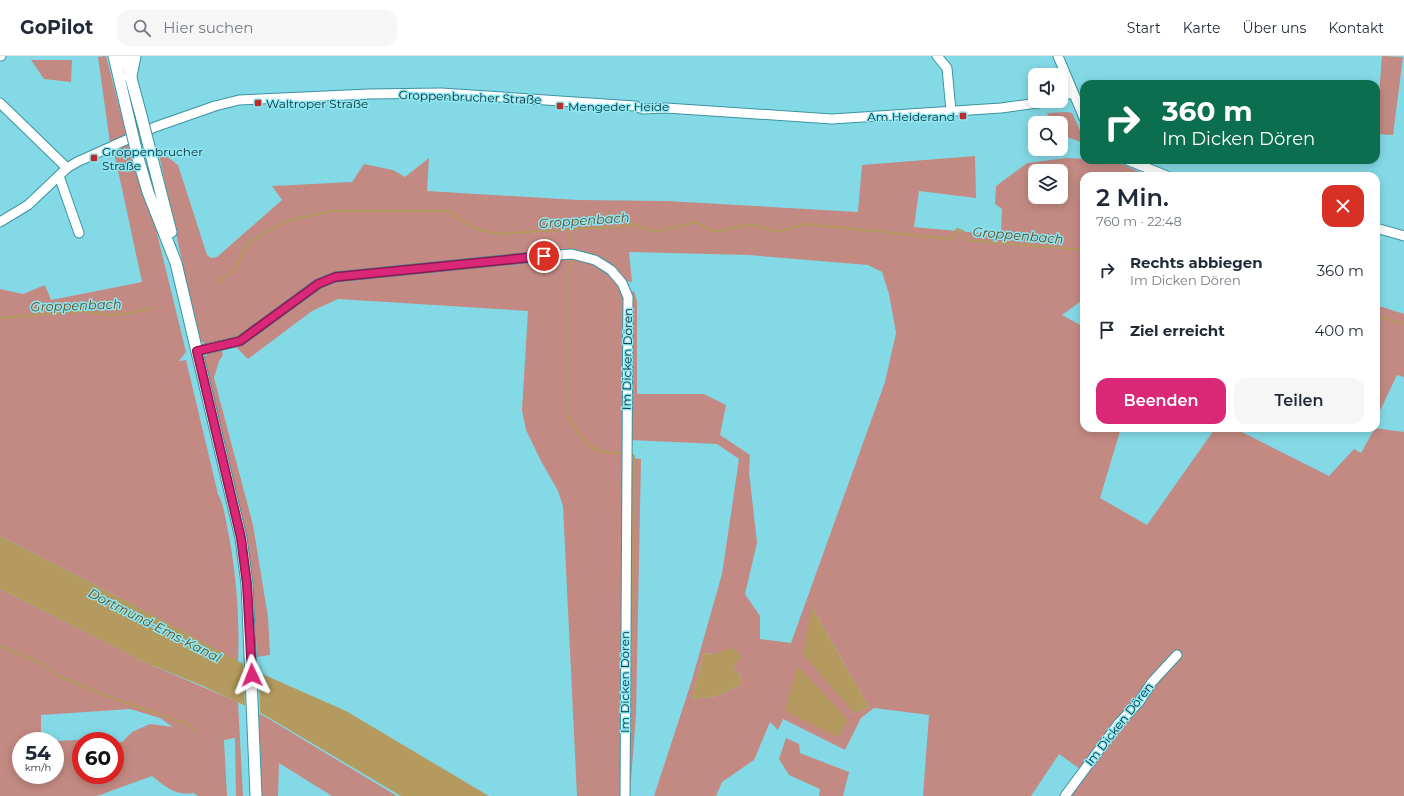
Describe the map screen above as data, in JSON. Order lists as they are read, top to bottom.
{
  "streets": {
    "street": ["Groppenbrucher Straße", "Im Dicken Dören"]
  },
  "water": ["Groppenbach", "Dortmund-Ems-Kanal"],
  "places": {
    "transit": [
      "Waltroper Straße",
      "Mengeder Heide",
      "Am Heiderand",
      "Groppenbrucher Straße"
    ]
  },
  "page": {
    "header": "GoPilot",
    "search": "Hier suchen",
    "nav": [
      "Start",
      "Karte",
      "Über uns",
      "Kontakt"
    ],
    "turn": ["360 m", "Im Dicken Dören"],
    "heading": ["2 Min.", "760 m · 22:48"],
    "list": [
      {
        "name": "Rechts abbiegen",
        "note": "Im Dicken Dören",
        "value": "360 m"
      },
      {
        "name": "Ziel erreicht",
        "value": "400 m"
      }
    ],
    "buttons": ["Beenden", "Teilen"],
    "speed": "54 km/h",
    "limit": "60"
  }
}
